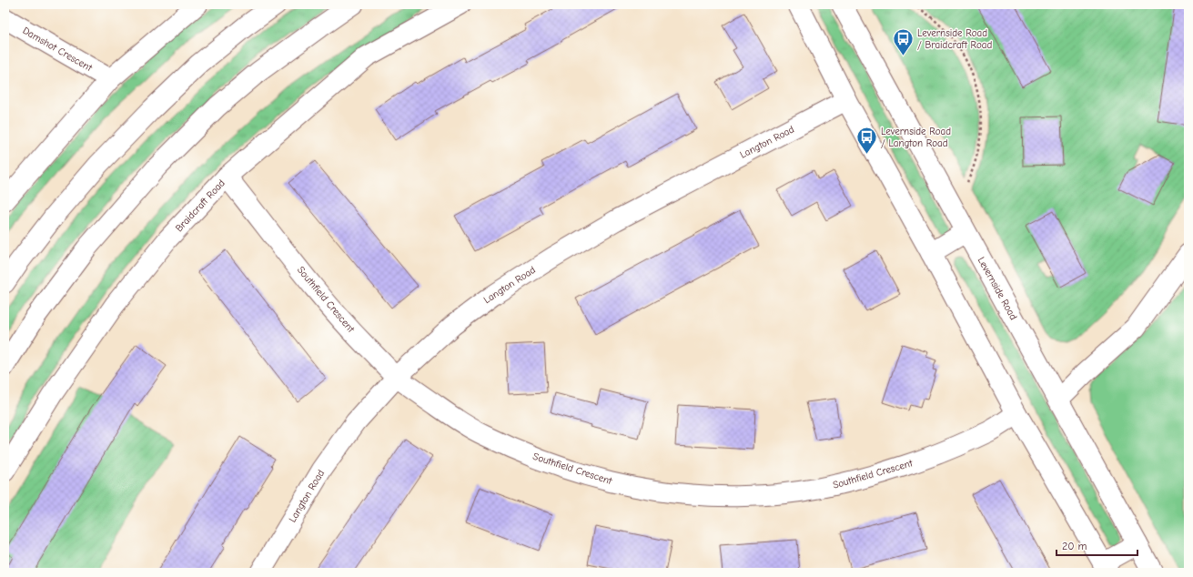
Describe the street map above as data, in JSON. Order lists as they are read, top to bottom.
{
  "streets": {
    "street": [
      "Damshot Crescent",
      "Langton Road",
      "Braidcraft Road",
      "Levernside Road",
      "Southfield Crescent"
    ]
  },
  "crossings": [
    ["Langton Road", "Southfield Crescent"],
    ["Braidcraft Road", "Southfield Crescent"]
  ],
  "places": {
    "bus stop": ["Levernside Road / Braidcraft Road", "Levernside Road / Langton Road"]
  },
  "scale_bar": "20 m"
}
